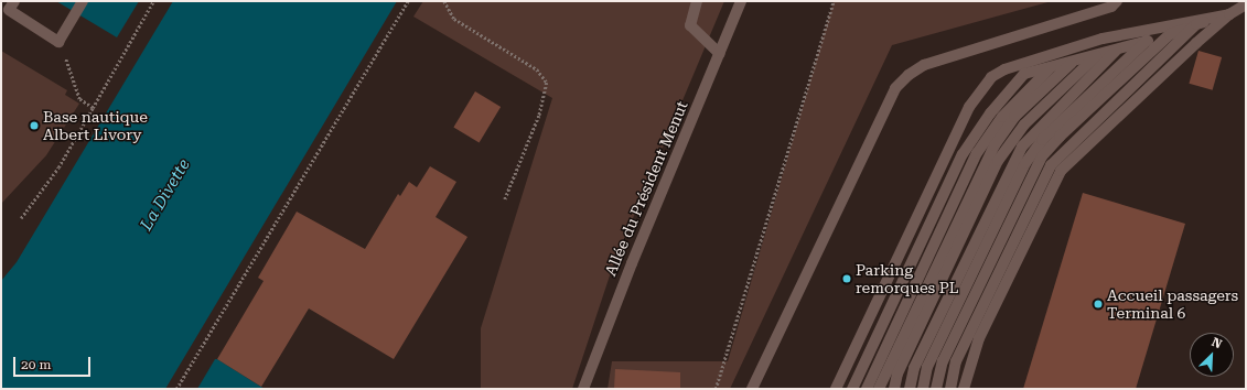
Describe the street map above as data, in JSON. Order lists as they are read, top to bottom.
{
  "streets": {
    "street": ["Allée du Président Menut"]
  },
  "water": ["La Divette"],
  "places": ["Base nautique Albert Livory", "Parking remorques PL", "Accueil passagers Terminal 6"],
  "scale_bar": "20 m",
  "north": "top right"
}
